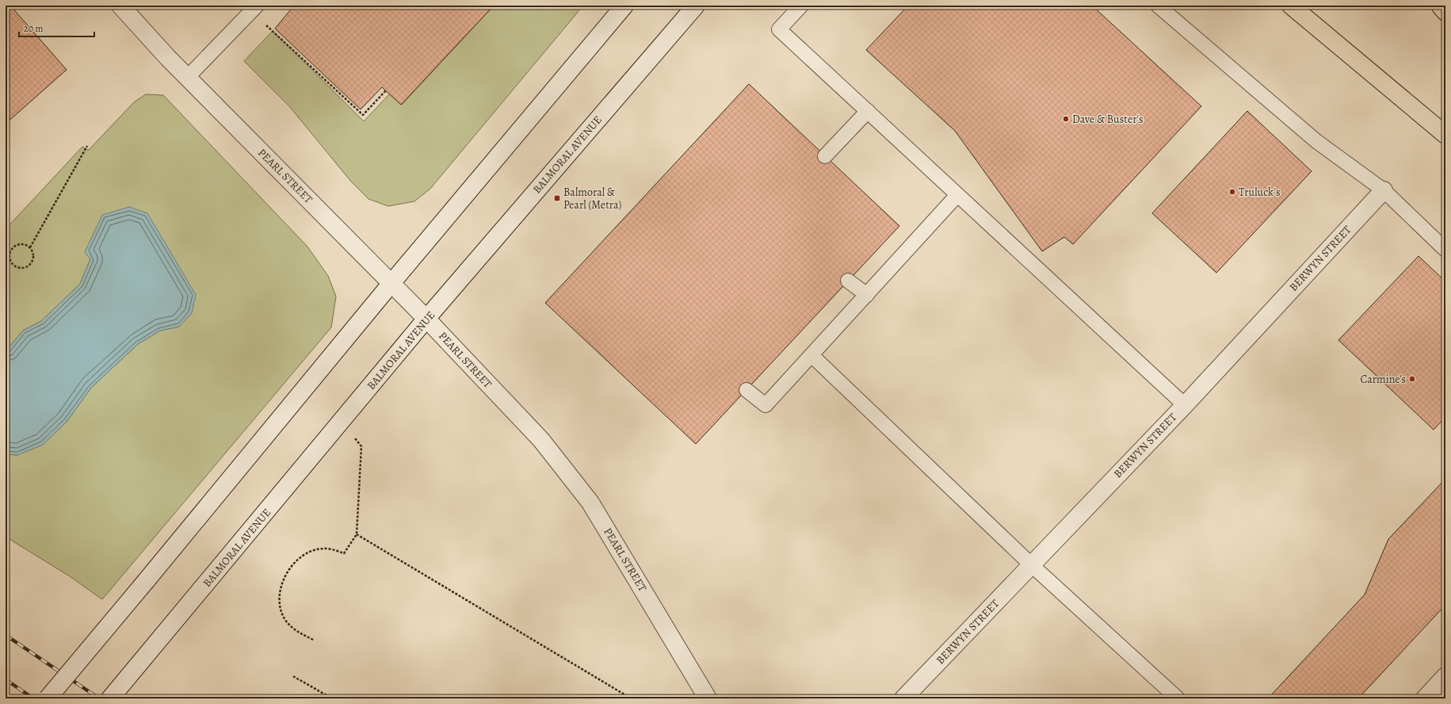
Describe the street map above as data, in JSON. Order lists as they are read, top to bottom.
{
  "streets": {
    "street": ["BALMORAL AVENUE", "PEARL STREET", "BERWYN STREET"]
  },
  "crossings": [
    ["BALMORAL AVENUE", "PEARL STREET"]
  ],
  "places": {
    "other": ["Dave & Buster's", "Truluck's", "Carmine’s"],
    "transit": ["Balmoral & Pearl (Metra)"]
  },
  "scale_bar": "20 m"
}
